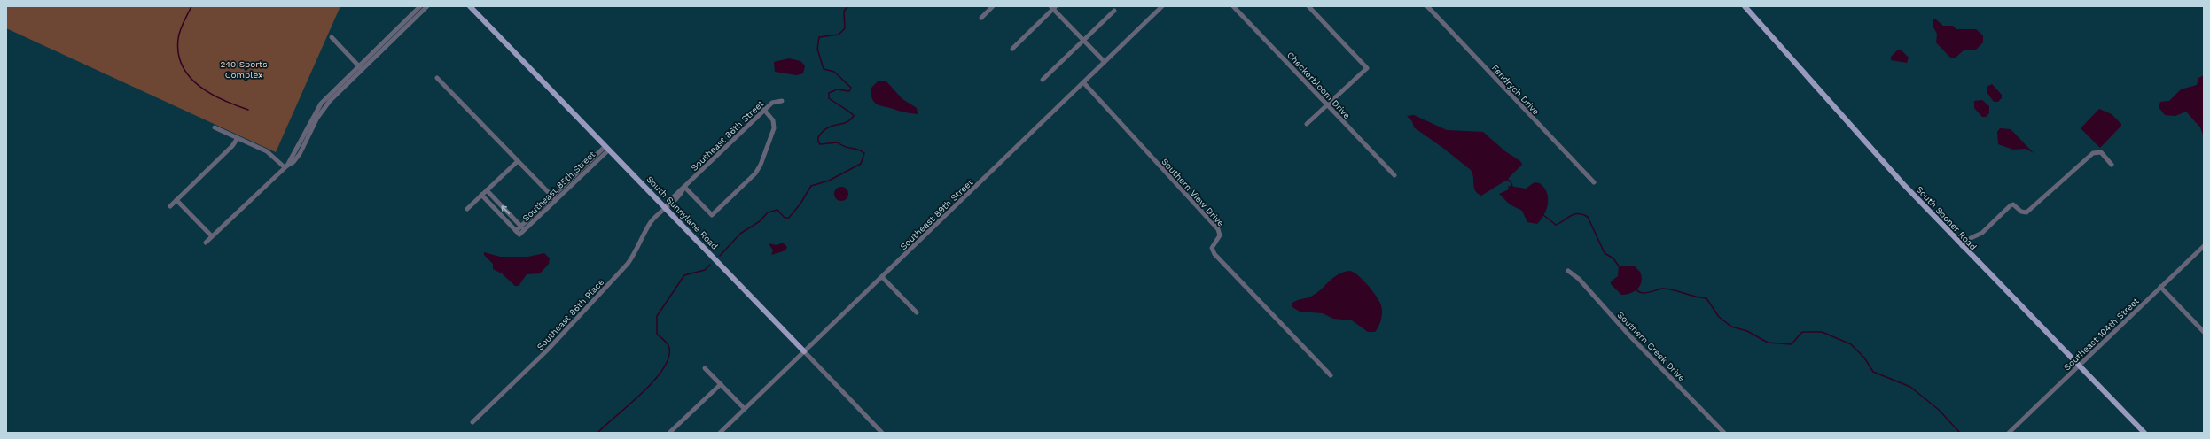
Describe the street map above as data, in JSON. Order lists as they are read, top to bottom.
{
  "streets": {
    "main road": ["South Sunnylane Road", "South Sooner Road"],
    "street": [
      "Checkerbloom Drive",
      "Fendrych Drive",
      "Southeast 86th Street",
      "Southeast 85th Street",
      "Southern View Drive",
      "Southeast 89th Street",
      "Southeast 86th Place",
      "Southeast 104th Street",
      "Southern Creek Drive"
    ]
  },
  "crossings": [
    ["Southeast 86th Street", "South Sunnylane Road"],
    ["Southeast 86th Street", "Southeast 86th Place"],
    ["Southeast 85th Street", "South Sunnylane Road"],
    ["Southern View Drive", "Southeast 89th Street"],
    ["South Sunnylane Road", "Southeast 89th Street"],
    ["South Sunnylane Road", "Southeast 86th Place"],
    ["South Sooner Road", "Southeast 104th Street"]
  ],
  "parks": ["240 Sports Complex"]
}
